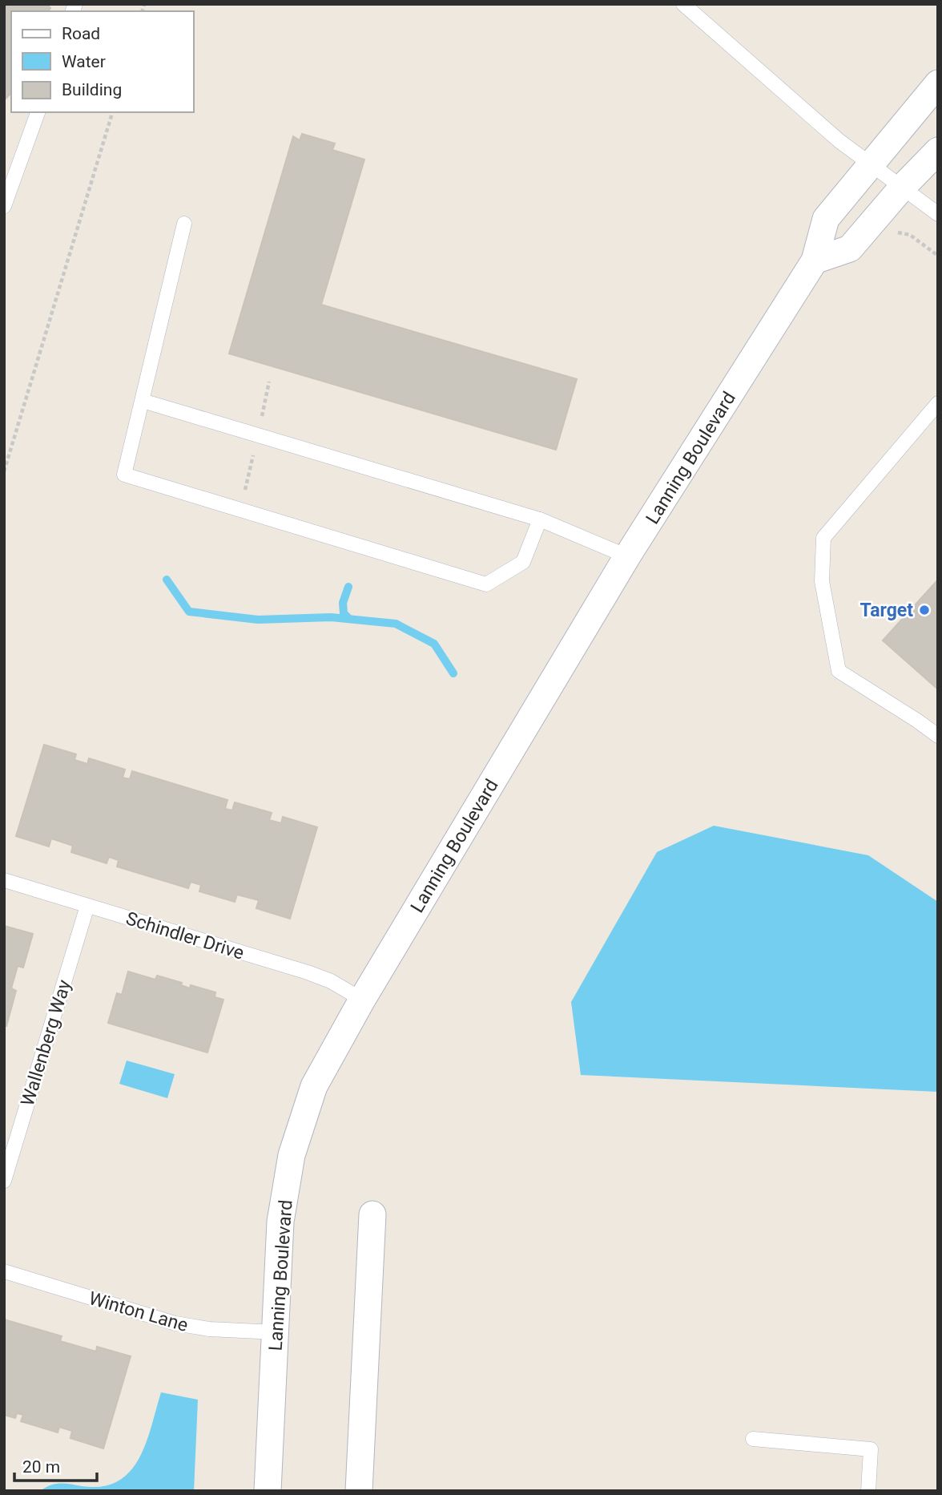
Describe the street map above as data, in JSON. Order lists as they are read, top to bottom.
{
  "streets": {
    "street": ["Lanning Boulevard"],
    "lane": ["Schindler Drive", "Wallenberg Way", "Winton Lane"]
  },
  "crossings": [
    ["Lanning Boulevard", "Schindler Drive"],
    ["Lanning Boulevard", "Winton Lane"],
    ["Schindler Drive", "Wallenberg Way"]
  ],
  "places": ["Target"],
  "legend": ["Road", "Water", "Building"],
  "scale_bar": "20 m"
}
